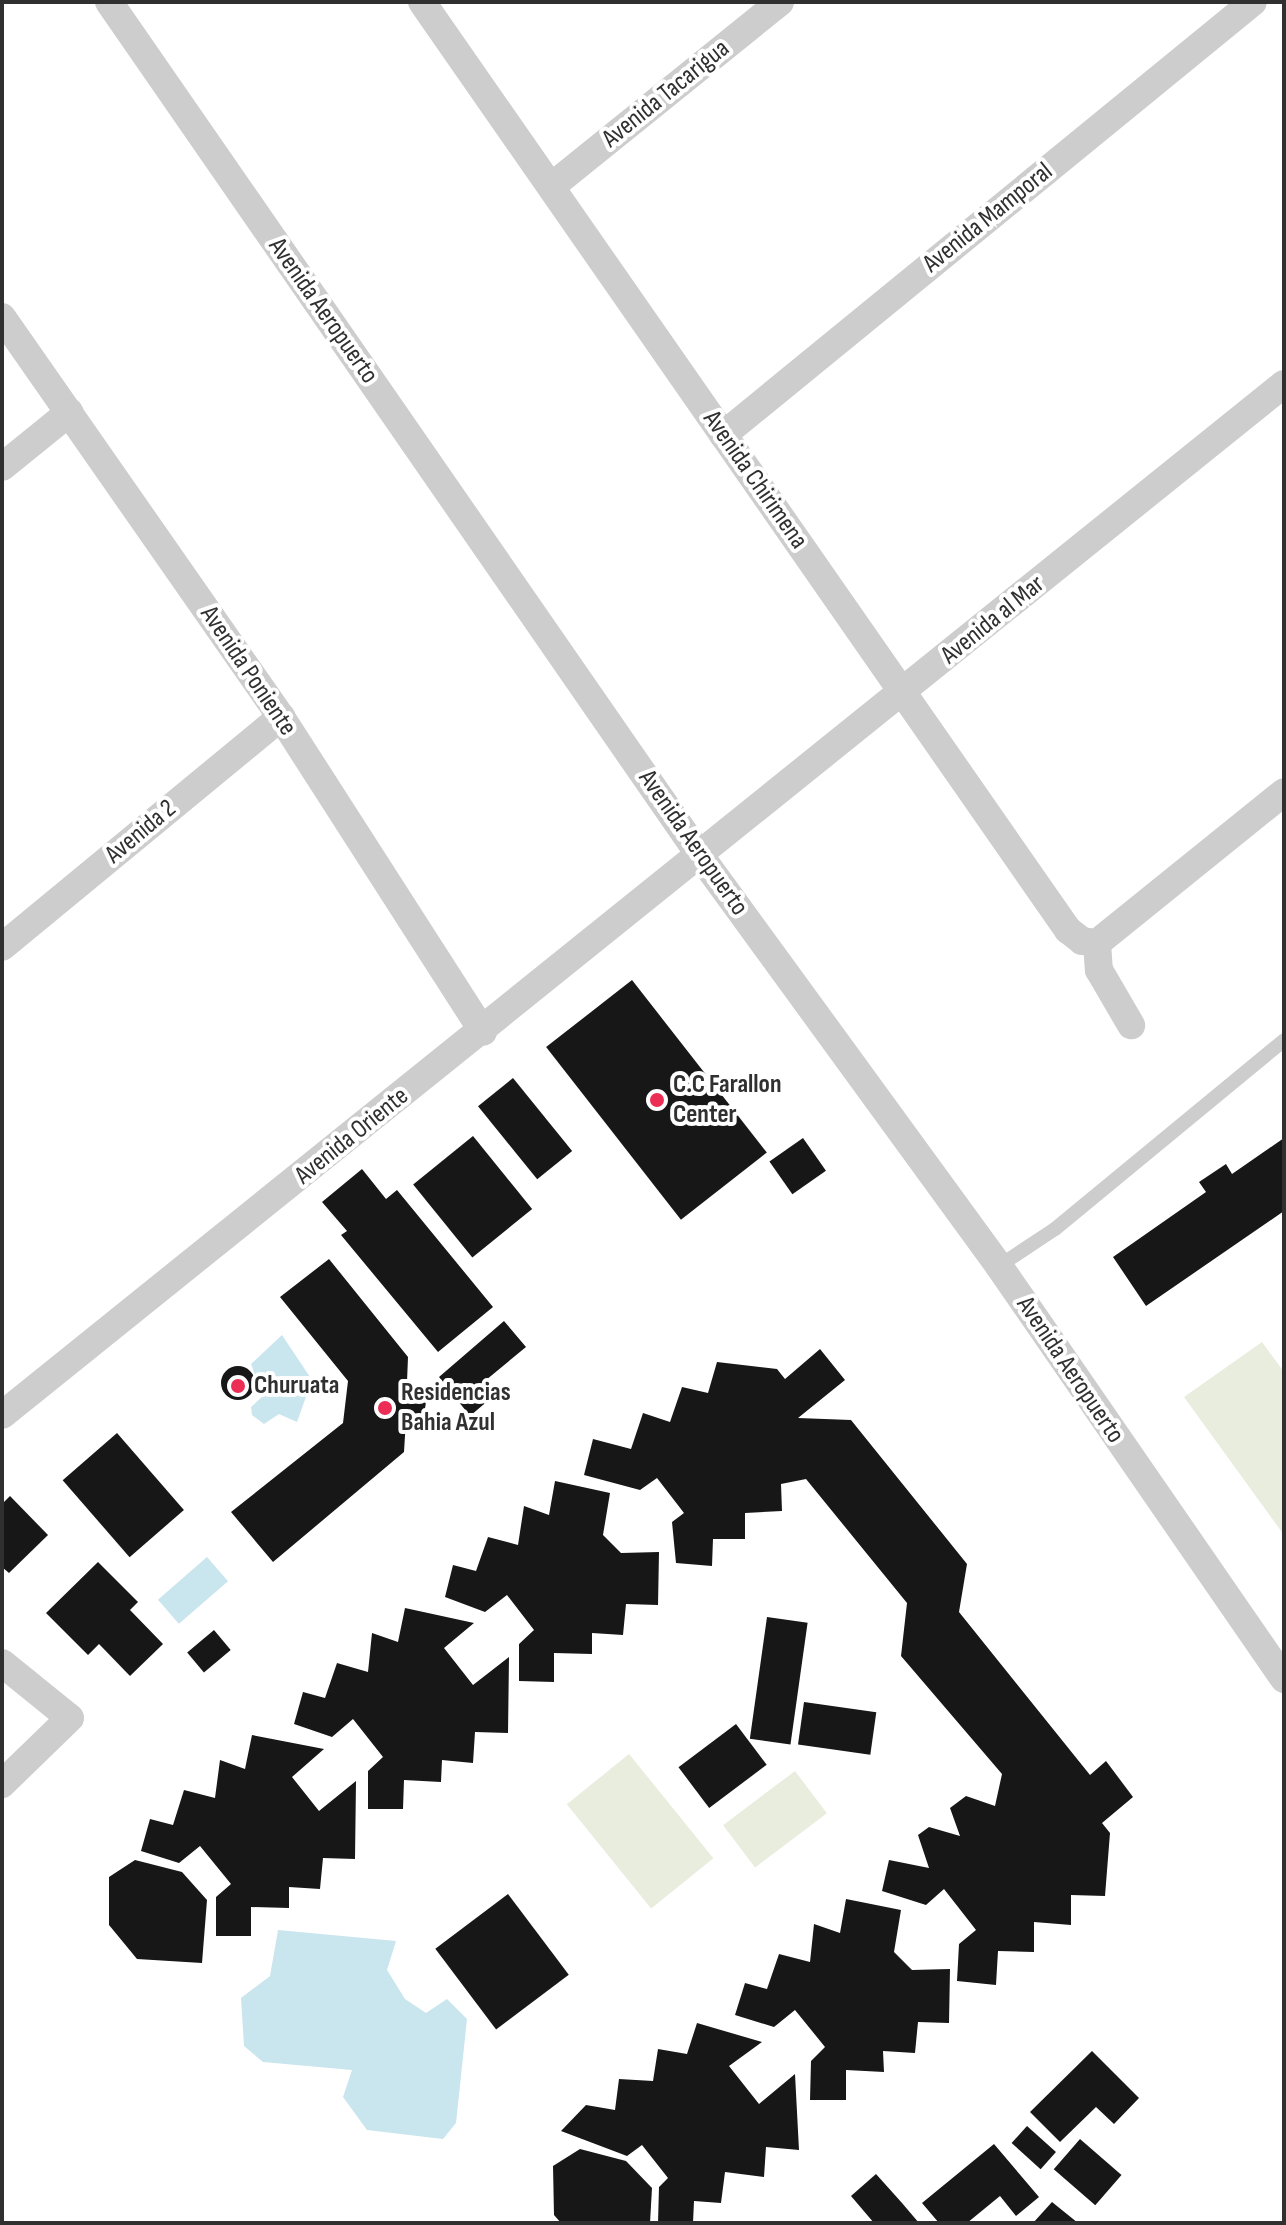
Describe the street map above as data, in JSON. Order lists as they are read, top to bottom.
{
  "streets": {
    "street": [
      "Avenida Tacarigua",
      "Avenida Mamporal",
      "Avenida Aeropuerto",
      "Avenida Chirimena",
      "Avenida al Mar",
      "Avenida Poniente",
      "Avenida 2",
      "Avenida Oriente"
    ]
  },
  "crossings": [
    ["Avenida Tacarigua", "Avenida Chirimena"],
    ["Avenida Mamporal", "Avenida Chirimena"],
    ["Avenida Aeropuerto", "Avenida al Mar"],
    ["Avenida Aeropuerto", "Avenida Oriente"],
    ["Avenida Chirimena", "Avenida al Mar"],
    ["Avenida al Mar", "Avenida Oriente"],
    ["Avenida Poniente", "Avenida 2"],
    ["Avenida Poniente", "Avenida Oriente"]
  ],
  "places": ["C.C Farallon Center", "Churuata", "Residencias Bahia Azul"]
}
